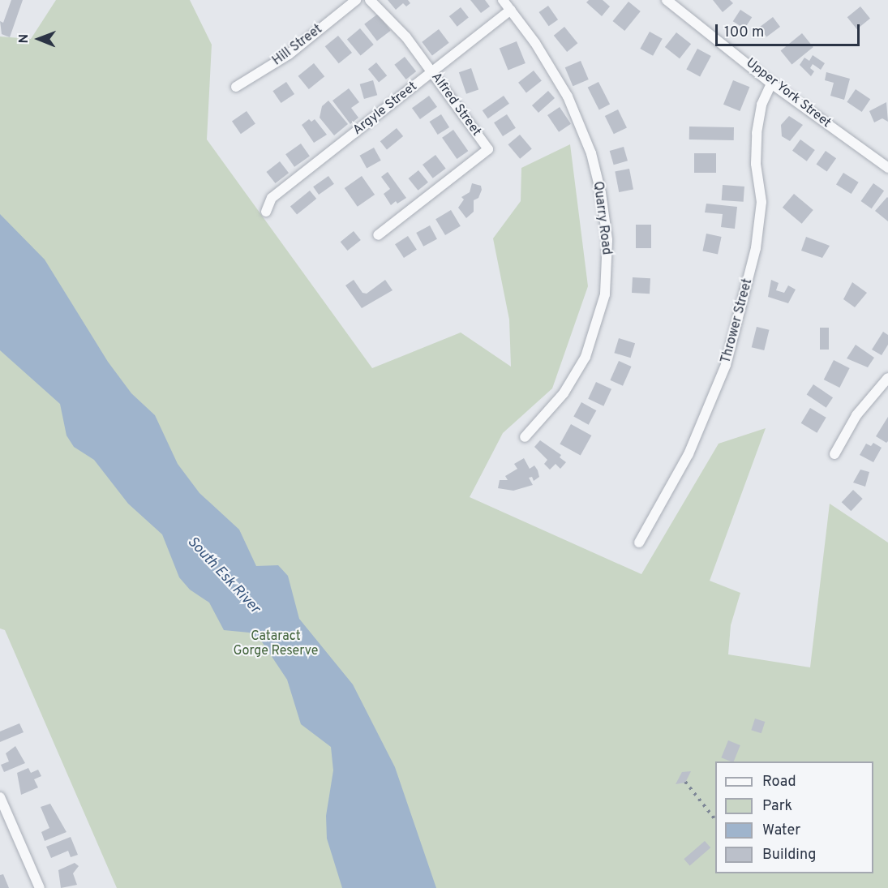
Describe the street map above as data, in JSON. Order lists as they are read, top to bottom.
{
  "streets": {
    "street": [
      "Hill Street",
      "Upper York Street",
      "Alfred Street",
      "Argyle Street",
      "Quarry Road",
      "Thrower Street"
    ]
  },
  "crossings": [
    ["Upper York Street", "Thrower Street"],
    ["Alfred Street", "Argyle Street"],
    ["Argyle Street", "Quarry Road"]
  ],
  "water": ["South Esk River"],
  "parks": ["Cataract Gorge Reserve"],
  "legend": [
    "Road",
    "Park",
    "Water",
    "Building"
  ],
  "scale_bar": "100 m",
  "north": "left"
}
